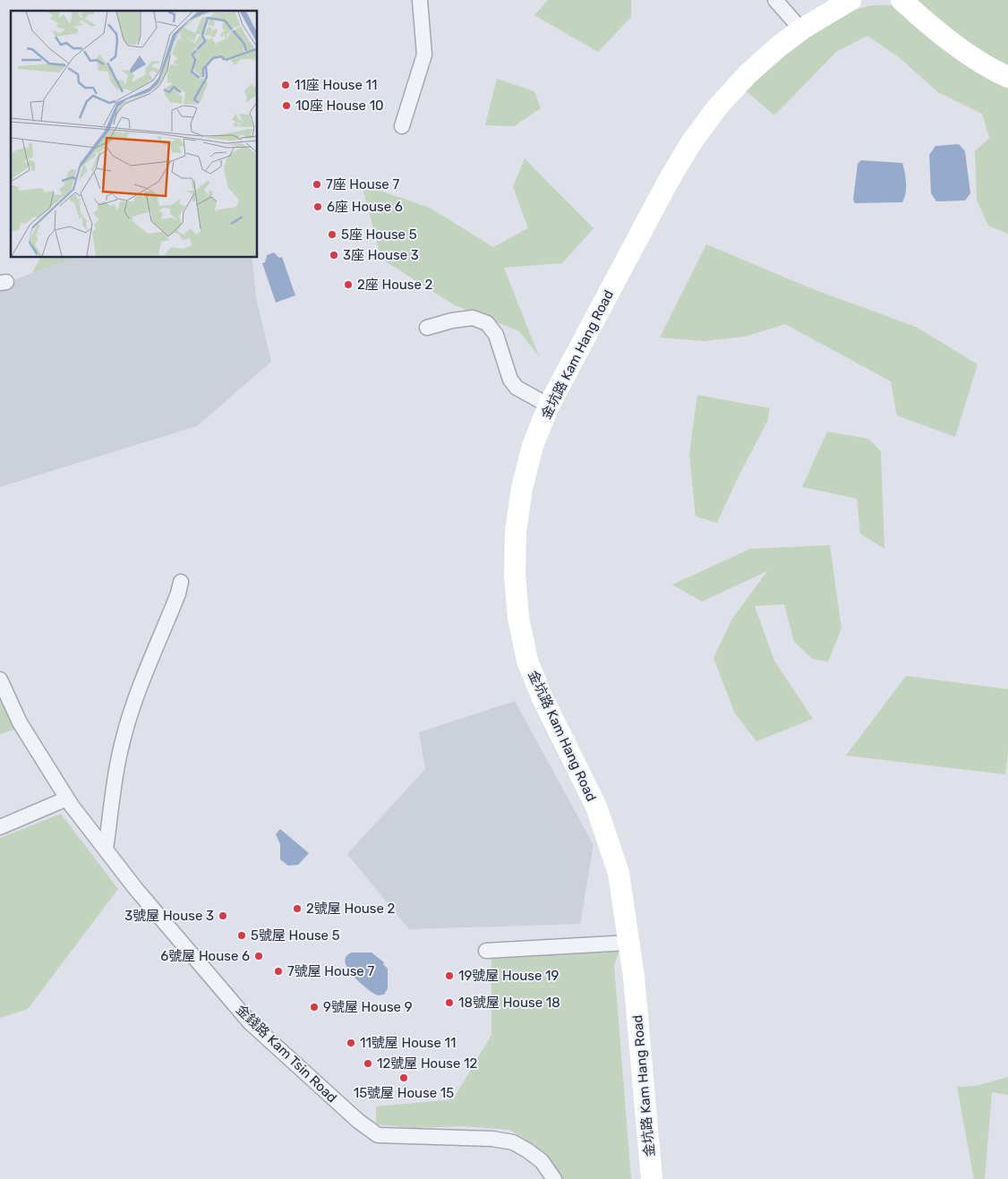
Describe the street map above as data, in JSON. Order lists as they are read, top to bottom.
{
  "streets": {
    "street": ["金坑路 Kam Hang Road", "金錢路 Kam Tsin Road"]
  },
  "places": [
    "11座 House 11",
    "10座 House 10",
    "7座 House 7",
    "6座 House 6",
    "5座 House 5",
    "3座 House 3",
    "2座 House 2",
    "2號屋 House 2",
    "3號屋 House 3",
    "5號屋 House 5",
    "6號屋 House 6",
    "7號屋 House 7",
    "19號屋 House 19",
    "18號屋 House 18",
    "9號屋 House 9",
    "11號屋 House 11",
    "12號屋 House 12",
    "15號屋 House 15"
  ]
}
